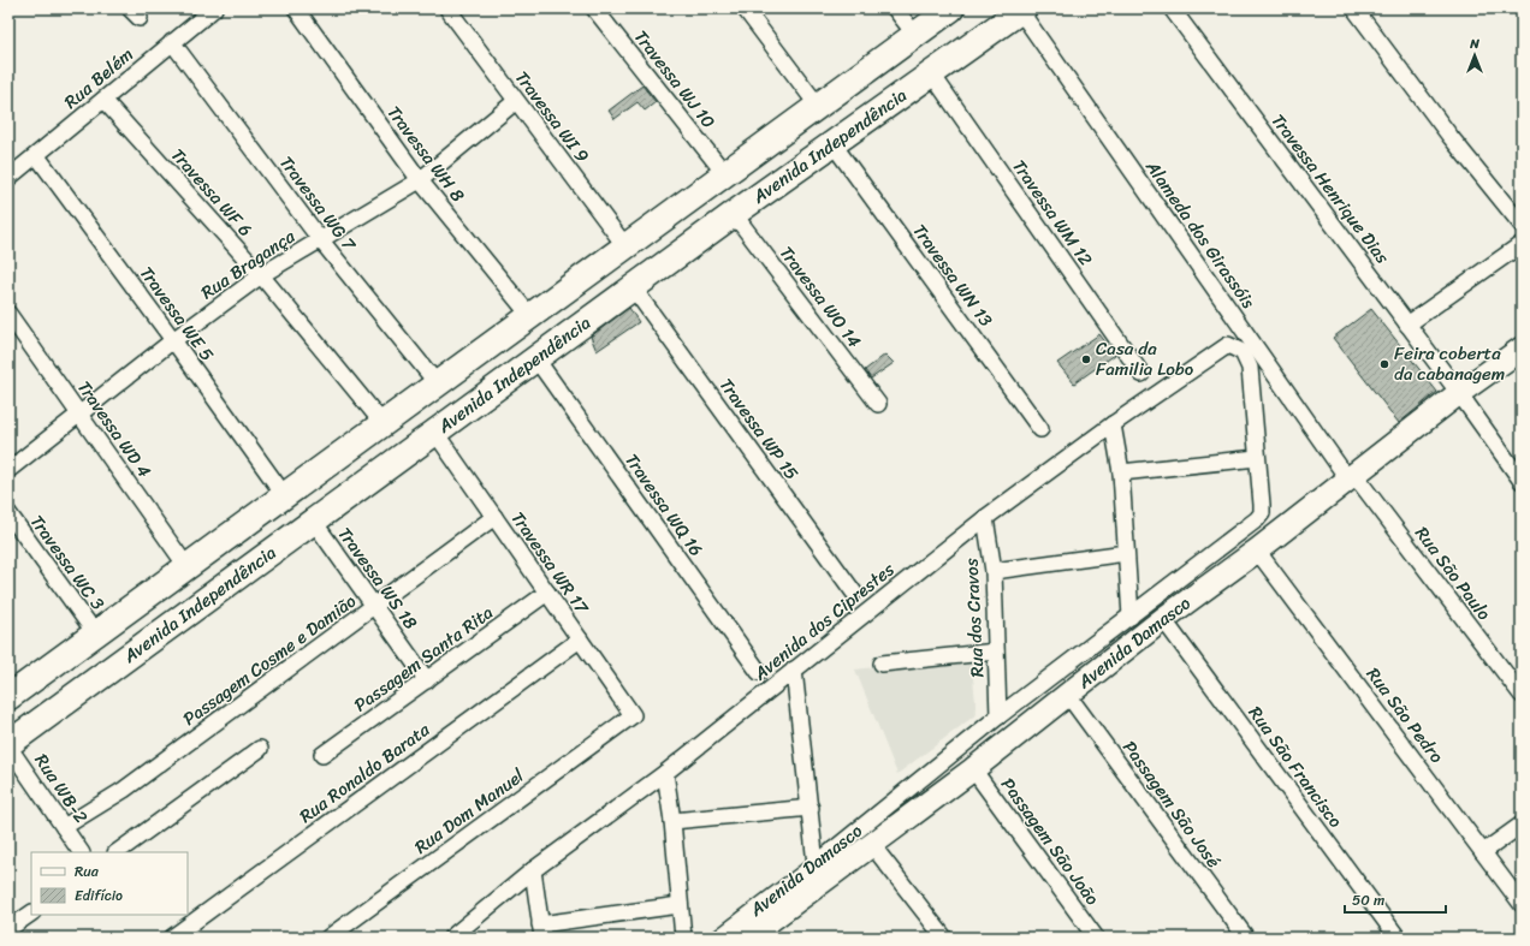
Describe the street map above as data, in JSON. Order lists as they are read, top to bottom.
{
  "streets": {
    "main road": ["Avenida Independência"],
    "street": [
      "Rua Belém",
      "Travessa WJ 10",
      "Travessa WI 9",
      "Travessa WH 8",
      "Travessa Henrique Dias",
      "Travessa WF 6",
      "Travessa WG 7",
      "Travessa WM 12",
      "Alameda dos Girassóis",
      "Rua Bragança",
      "Travessa WN 13",
      "Travessa WO 14",
      "Travessa WE 5",
      "Travessa WD 4",
      "Travessa WP 15",
      "Travessa WQ 16",
      "Travessa WC 3",
      "Travessa WR 17",
      "Rua São Paulo",
      "Travessa WS 18",
      "Rua dos Cravos",
      "Avenida dos Ciprestes",
      "Avenida Damasco",
      "Passagem Santa Rita",
      "Passagem Cosme e Damião",
      "Rua São Pedro",
      "Rua São Francisco",
      "Rua Ronaldo Barata",
      "Rua WB-2",
      "Passagem São José",
      "Rua Dom Manuel",
      "Passagem São João"
    ]
  },
  "crossings": [
    ["Rua Belém", "Travessa WF 6"],
    ["Rua Belém", "Travessa WG 7"],
    ["Rua Belém", "Travessa WE 5"],
    ["Travessa WJ 10", "Avenida Independência"],
    ["Travessa WI 9", "Avenida Independência"],
    ["Travessa WI 9", "Rua Bragança"],
    ["Avenida Independência", "Travessa WH 8"],
    ["Avenida Independência", "Travessa WF 6"],
    ["Avenida Independência", "Travessa WG 7"],
    ["Avenida Independência", "Travessa WM 12"],
    ["Avenida Independência", "Alameda dos Girassóis"],
    ["Avenida Independência", "Travessa WN 13"],
    ["Avenida Independência", "Travessa WO 14"],
    ["Avenida Independência", "Travessa WE 5"],
    ["Avenida Independência", "Travessa WD 4"],
    ["Avenida Independência", "Travessa WP 15"],
    ["Avenida Independência", "Travessa WQ 16"],
    ["Avenida Independência", "Travessa WC 3"],
    ["Avenida Independência", "Travessa WR 17"],
    ["Avenida Independência", "Travessa WS 18"],
    ["Avenida Independência", "Rua WB-2"],
    ["Travessa WH 8", "Rua Bragança"],
    ["Travessa Henrique Dias", "Avenida Damasco"],
    ["Travessa WF 6", "Rua Bragança"],
    ["Travessa WG 7", "Rua Bragança"],
    ["Alameda dos Girassóis", "Rua São Paulo"],
    ["Alameda dos Girassóis", "Avenida Damasco"],
    ["Rua Bragança", "Travessa WE 5"],
    ["Rua Bragança", "Travessa WD 4"],
    ["Travessa WR 17", "Passagem Santa Rita"],
    ["Travessa WR 17", "Passagem Cosme e Damião"],
    ["Travessa WR 17", "Rua Ronaldo Barata"],
    ["Travessa WR 17", "Rua Dom Manuel"],
    ["Rua São Paulo", "Avenida Damasco"],
    ["Travessa WS 18", "Passagem Santa Rita"],
    ["Travessa WS 18", "Passagem Cosme e Damião"],
    ["Rua dos Cravos", "Avenida dos Ciprestes"],
    ["Rua dos Cravos", "Avenida Damasco"],
    ["Avenida dos Ciprestes", "Avenida Damasco"],
    ["Avenida Damasco", "Rua São Pedro"],
    ["Avenida Damasco", "Rua São Francisco"],
    ["Avenida Damasco", "Passagem São José"],
    ["Avenida Damasco", "Passagem São João"],
    ["Passagem Cosme e Damião", "Rua WB-2"]
  ],
  "places": ["Casa da Familia Lobo", "Feira coberta da cabanagem"],
  "legend": ["Rua", "Edifício"],
  "scale_bar": "50 m",
  "north": "top"
}
